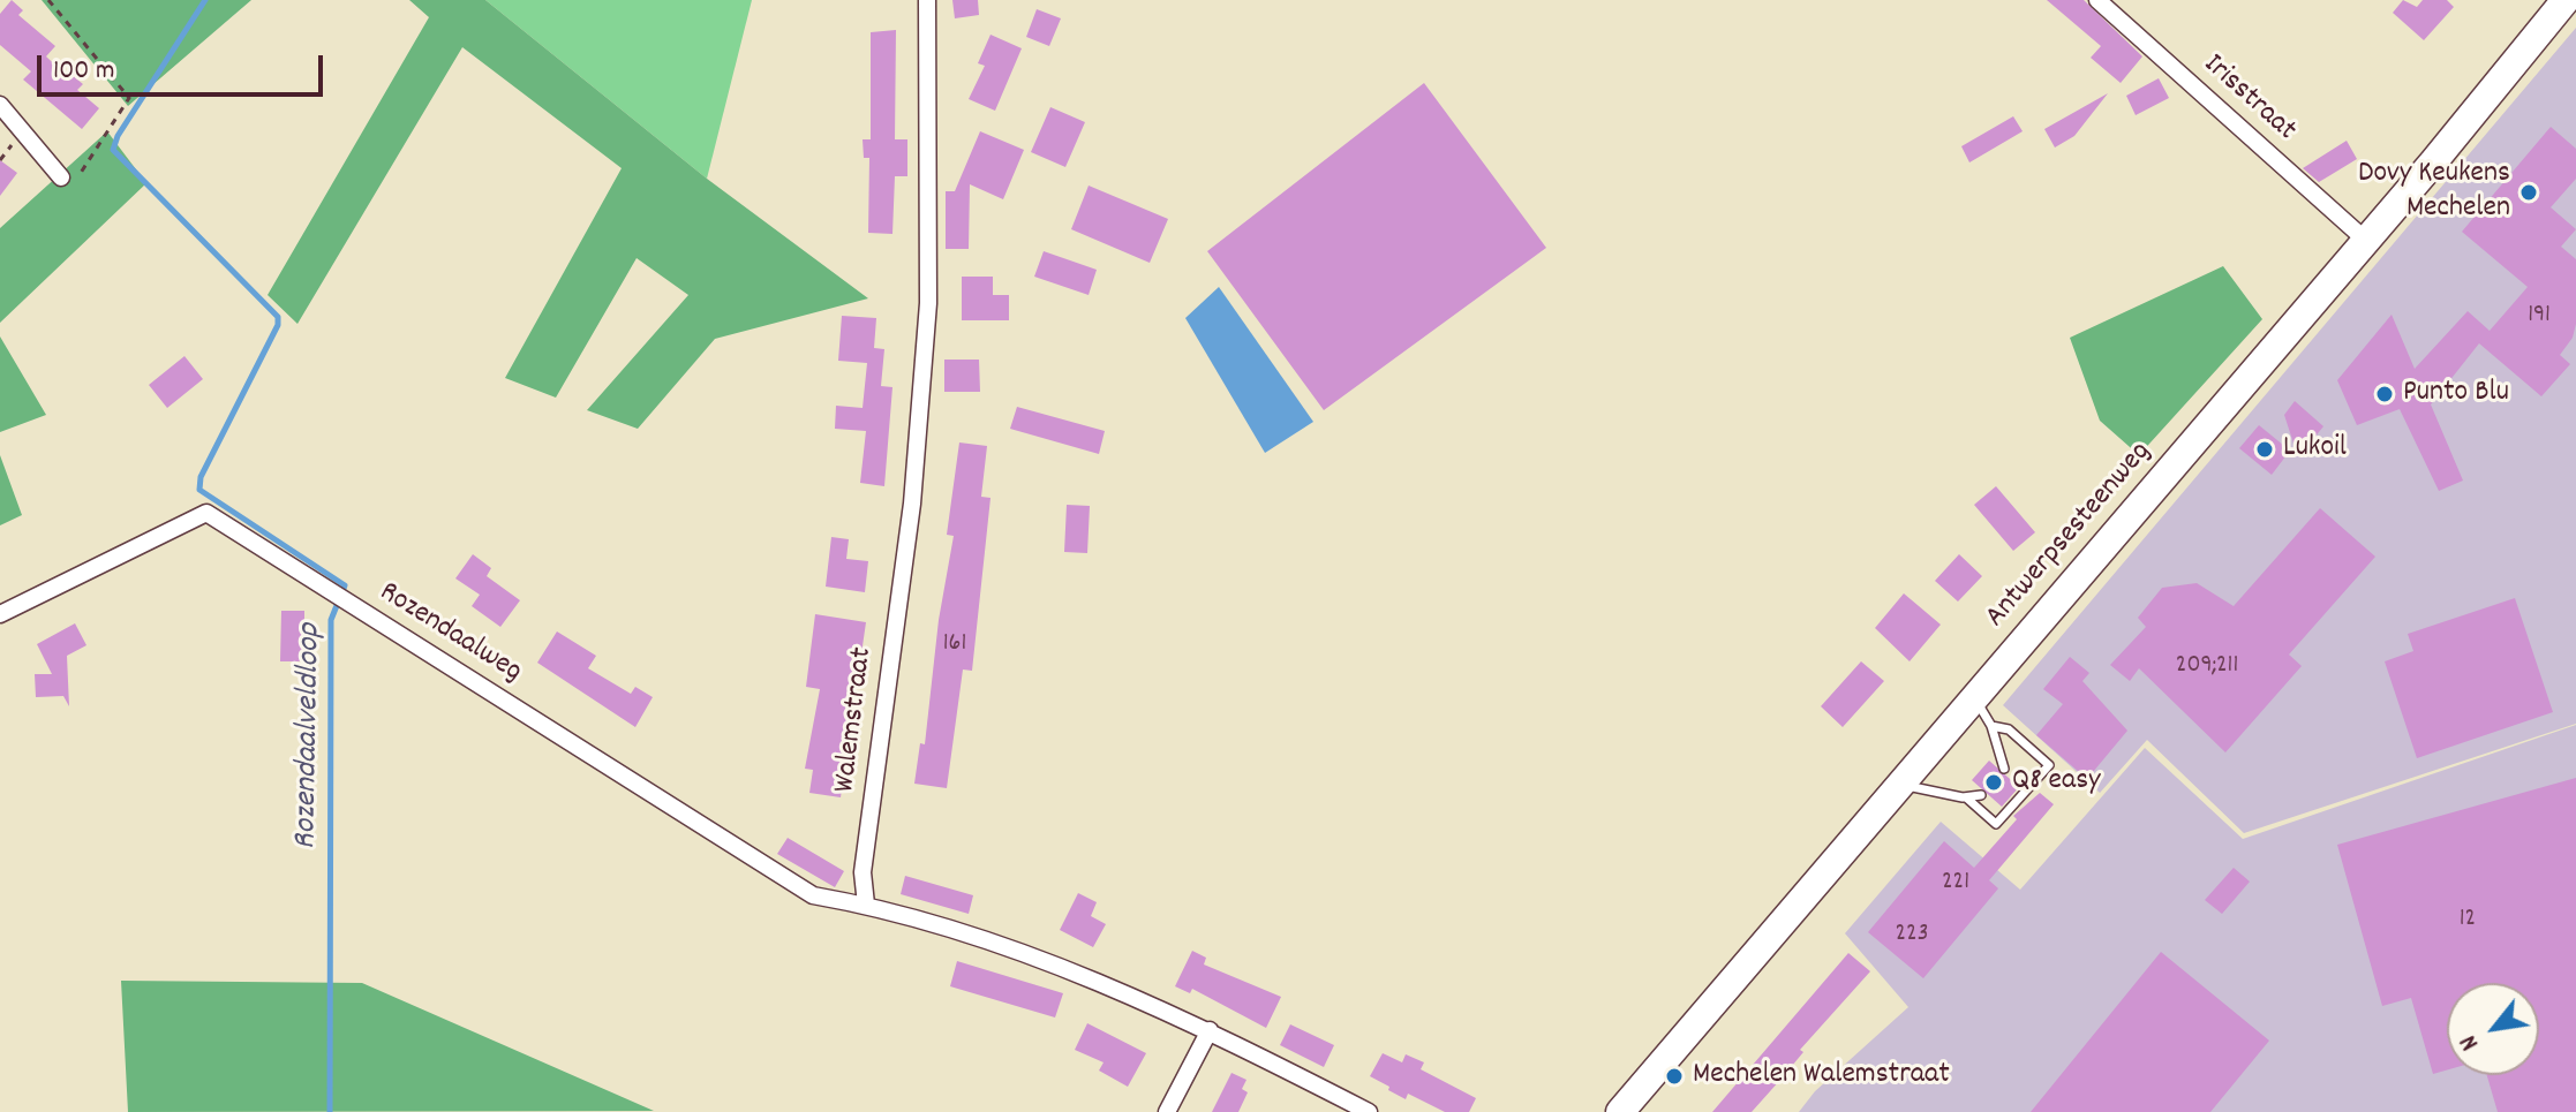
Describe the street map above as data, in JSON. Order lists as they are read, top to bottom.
{
  "streets": {
    "main road": ["Antwerpsesteenweg"],
    "street": ["Irisstraat", "Rozendaalweg", "Walemstraat"]
  },
  "crossings": [
    ["Irisstraat", "Antwerpsesteenweg"],
    ["Rozendaalweg", "Walemstraat"]
  ],
  "water": ["Rozendaalveldloop"],
  "places": [
    "Dovy Keukens Mechelen",
    "Punto Blu",
    "Lukoil",
    "Q8 easy",
    "Mechelen Walemstraat"
  ],
  "house_numbers": [
    "191",
    "161",
    "209;211",
    "221",
    "12",
    "223"
  ],
  "scale_bar": "100 m",
  "north": "bottom left"
}
